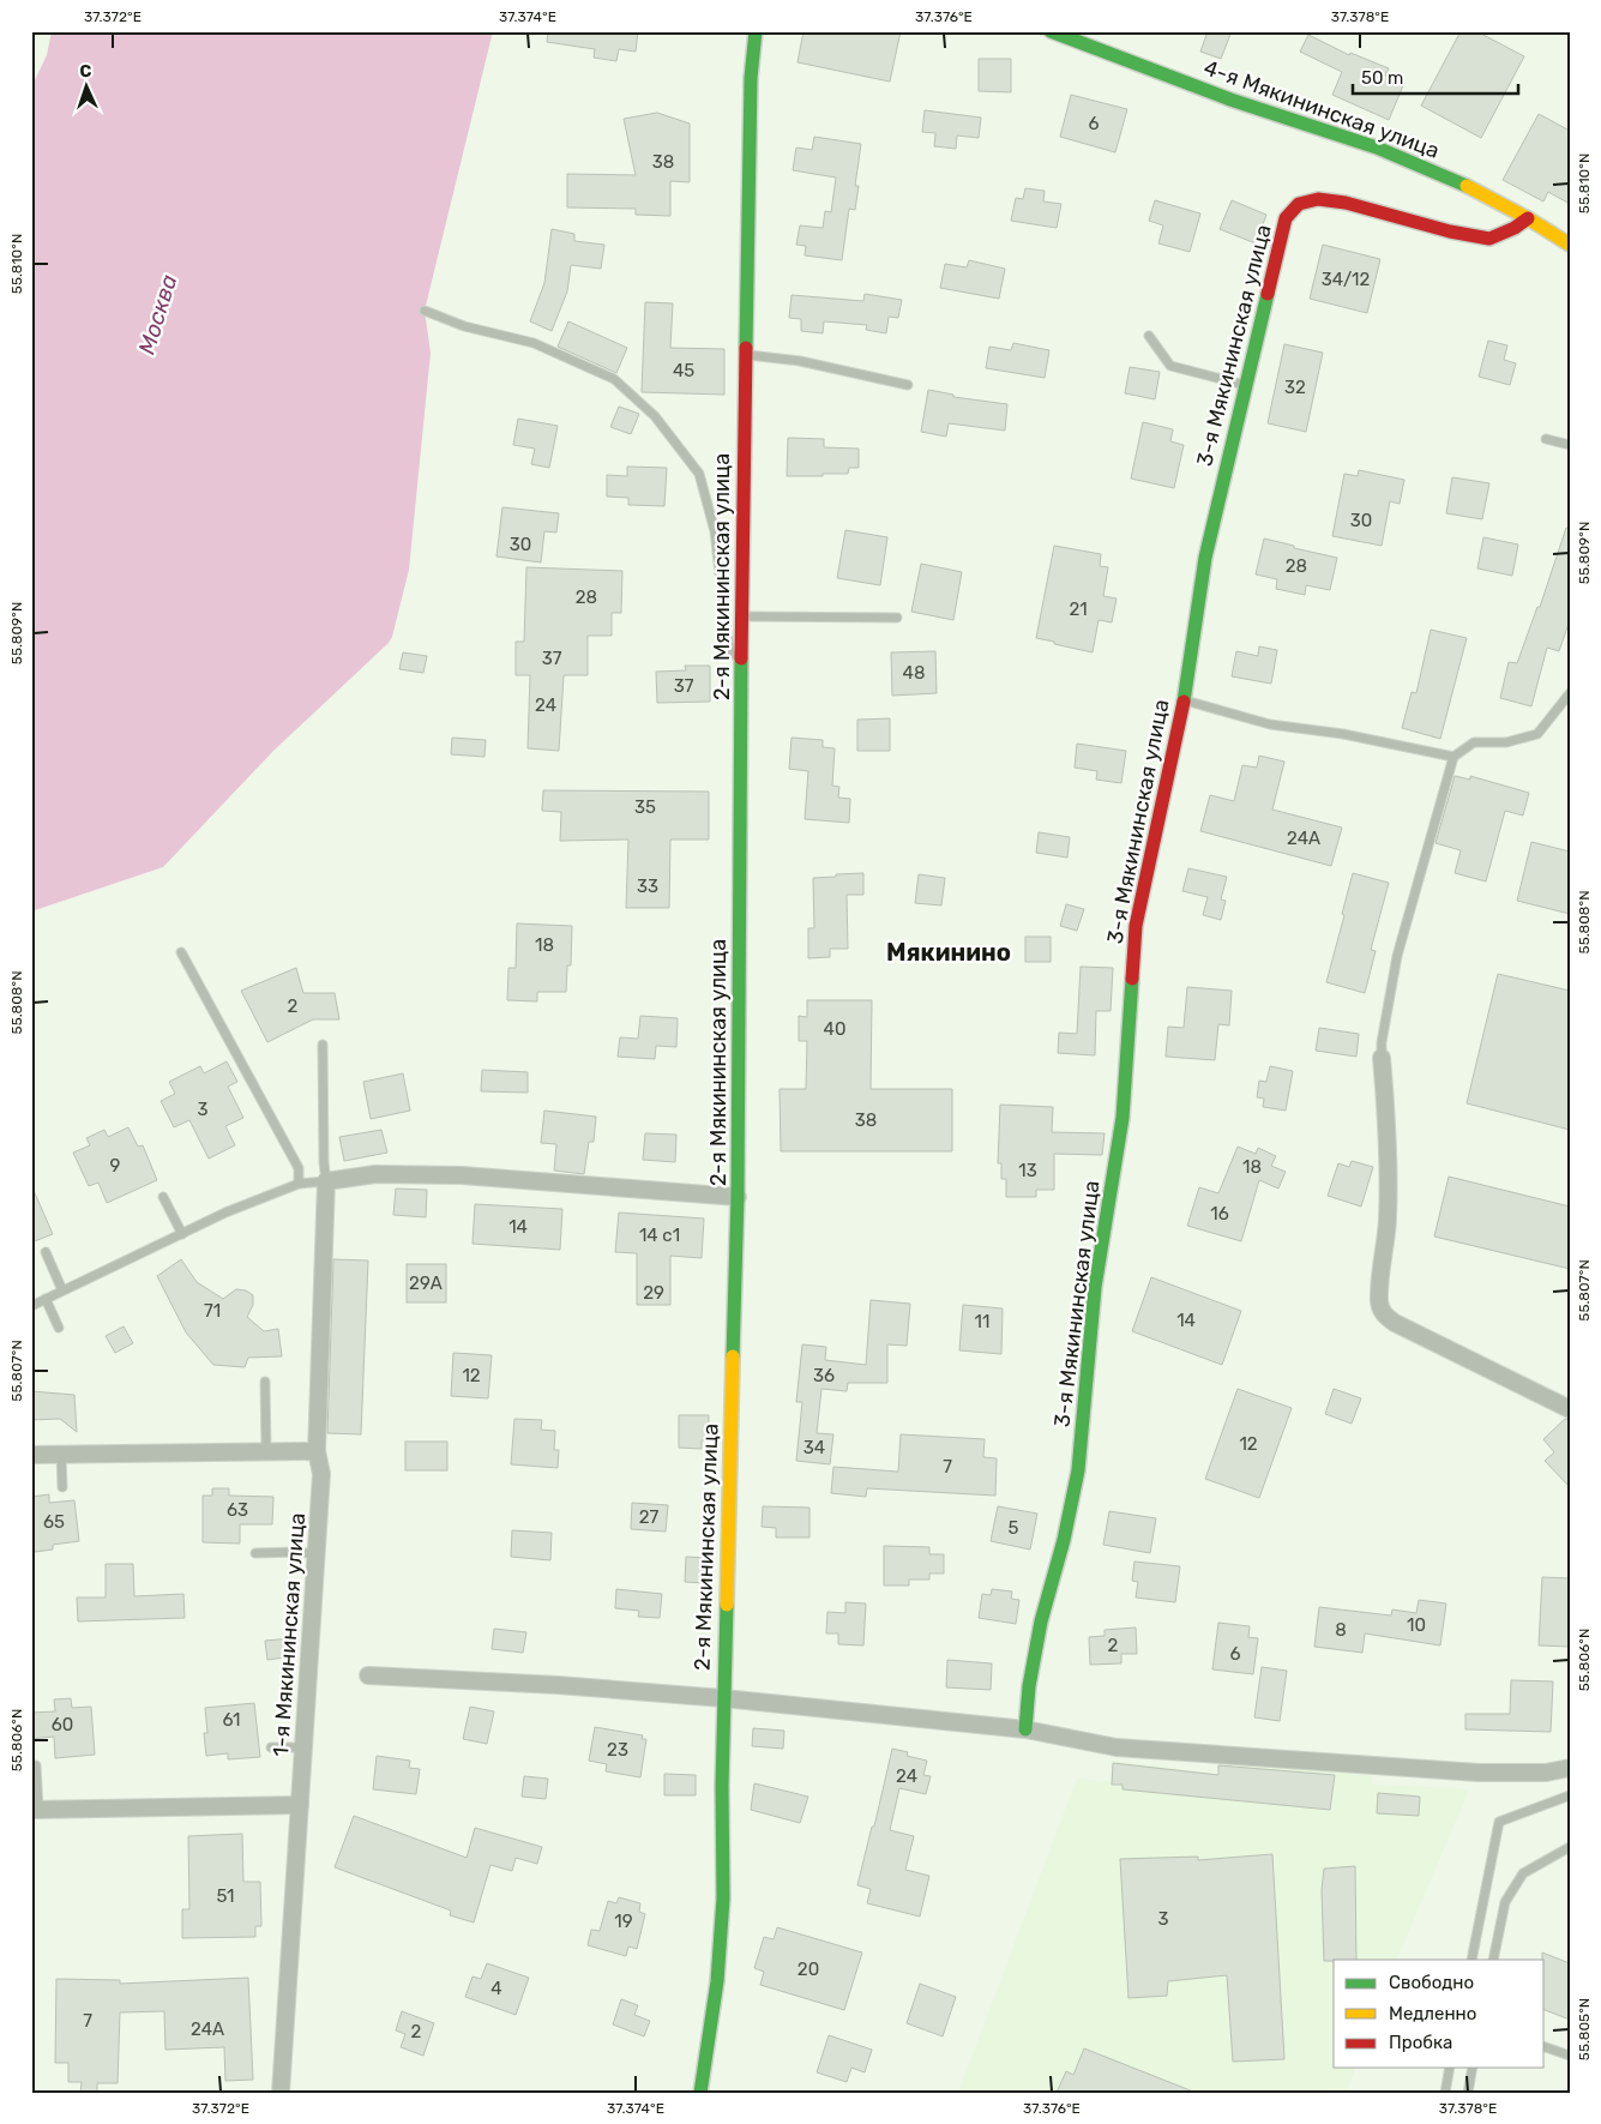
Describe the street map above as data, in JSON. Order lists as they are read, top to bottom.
{
  "streets": {
    "street": [
      "4-я Мякининская улица",
      "3-я Мякининская улица",
      "2-я Мякининская улица",
      "1-я Мякининская улица"
    ]
  },
  "crossings": [
    ["4-я Мякининская улица", "3-я Мякининская улица"]
  ],
  "districts": ["Мякинино"],
  "water": ["Москва"],
  "house_numbers": [
    "6",
    "38",
    "34/12",
    "45",
    "32",
    "30",
    "30",
    "28",
    "28",
    "21",
    "37",
    "48",
    "37",
    "24",
    "35",
    "24А",
    "33",
    "18",
    "2",
    "40",
    "3",
    "38",
    "9",
    "18",
    "13",
    "16",
    "14",
    "14 с1",
    "29А",
    "29",
    "71",
    "14",
    "11",
    "12",
    "36",
    "12",
    "34",
    "7",
    "63",
    "27",
    "65",
    "5",
    "10",
    "8",
    "2",
    "6",
    "61",
    "60",
    "23",
    "24",
    "51",
    "3",
    "19",
    "20",
    "4",
    "7",
    "24А",
    "2"
  ],
  "legend": ["Свободно", "Медленно", "Пробка"],
  "scale_bar": "50 m",
  "north": "top",
  "coordinates": [
    "37.372°E",
    "37.374°E",
    "37.376°E",
    "37.378°E",
    "55.810°N",
    "55.809°N",
    "55.808°N",
    "55.807°N",
    "55.806°N",
    "55.805°N"
  ]
}
